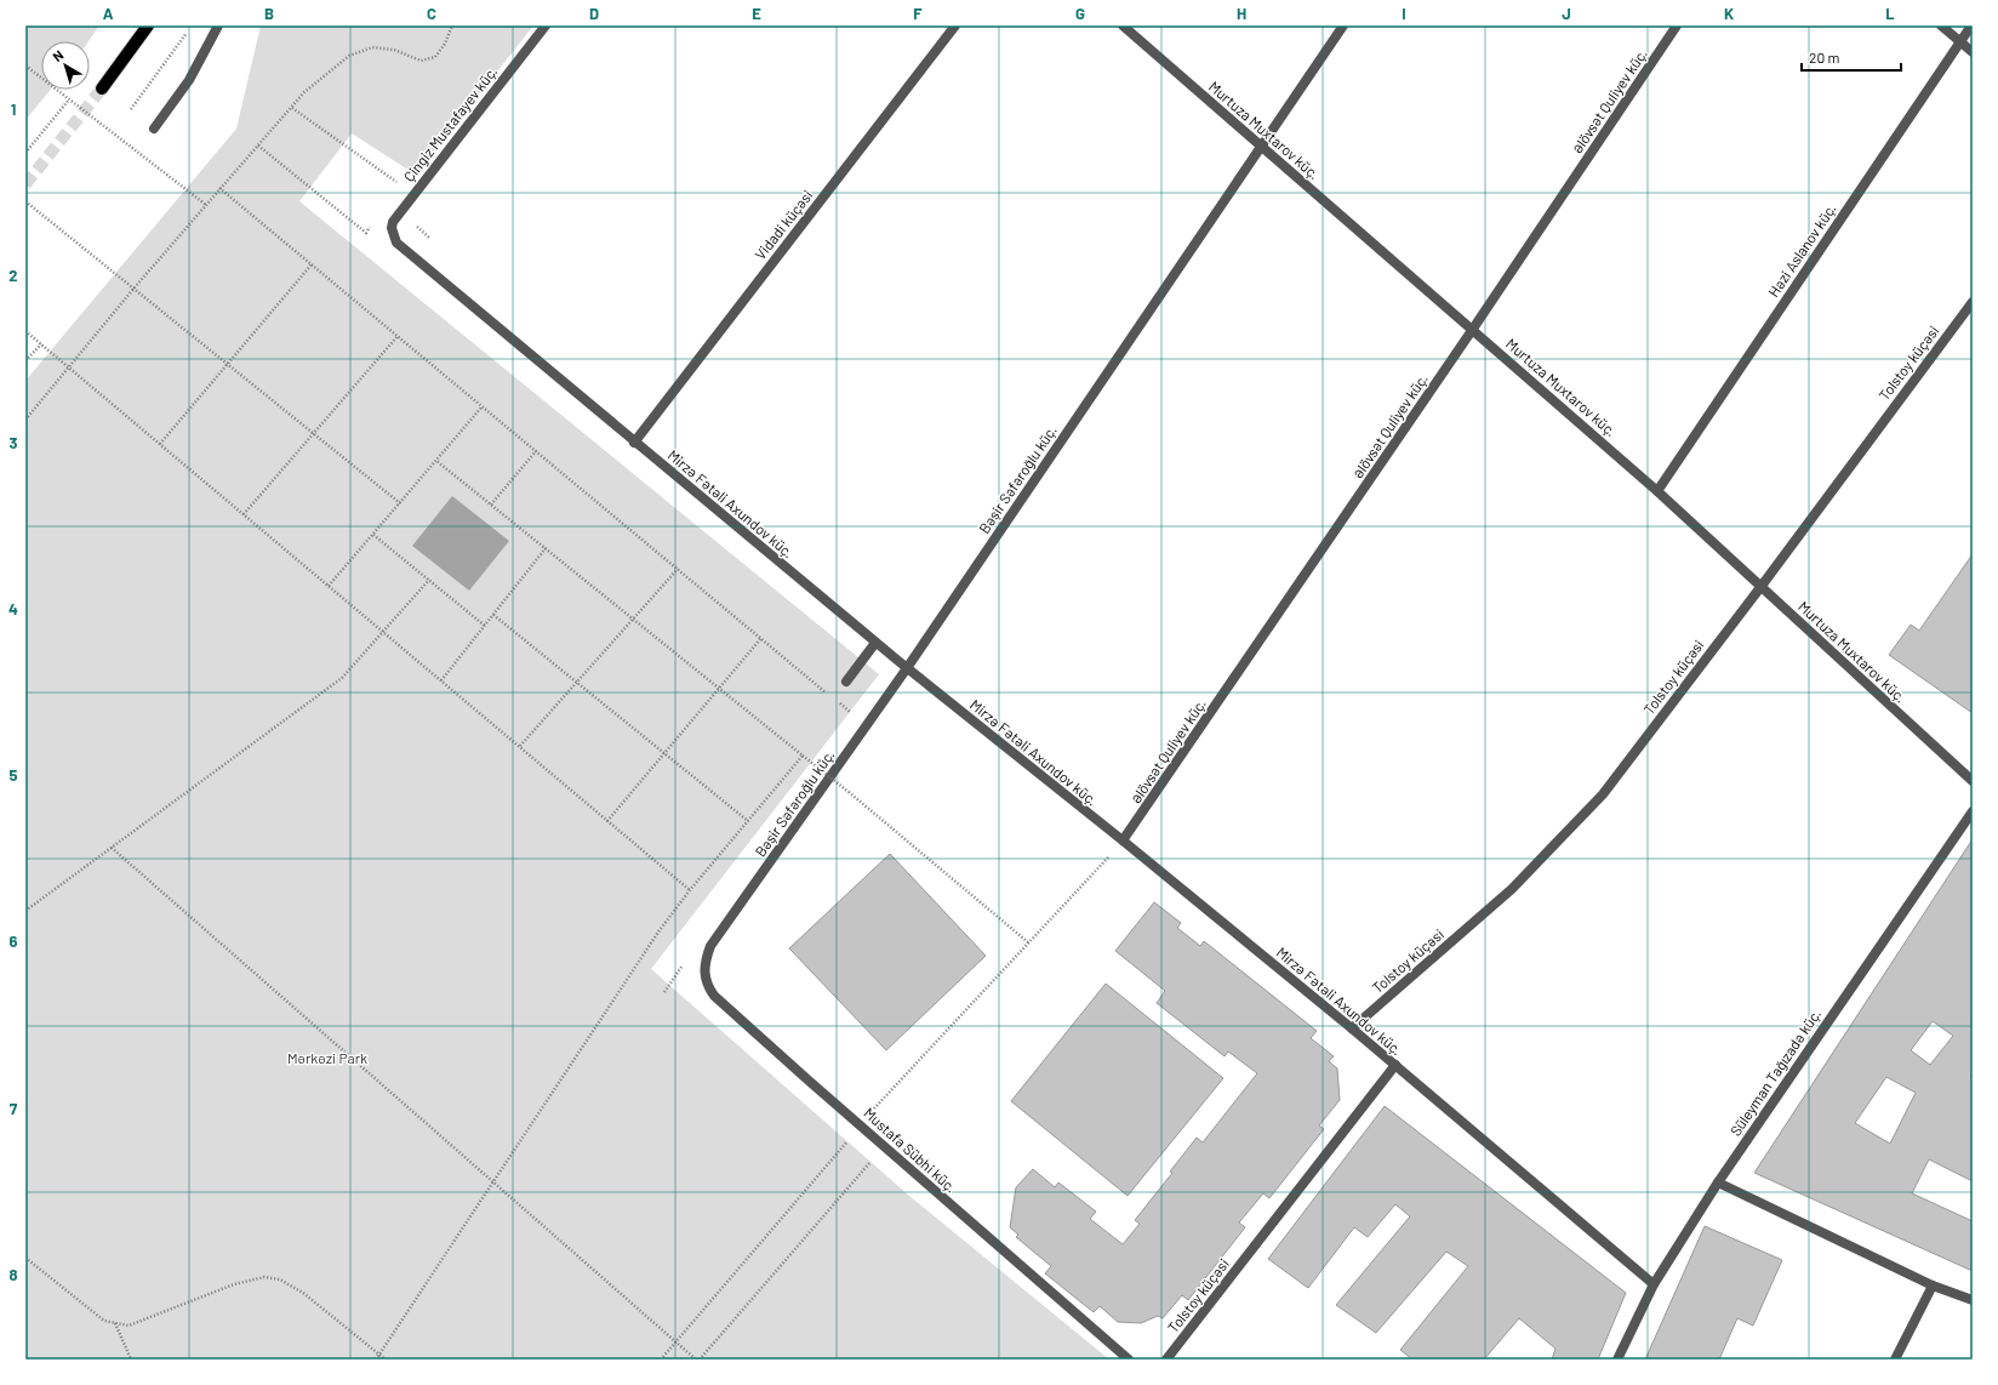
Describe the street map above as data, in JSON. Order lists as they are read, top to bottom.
{
  "streets": {
    "street": [
      "Əlövsət Quliyev küç.",
      "Çingiz Mustafayev küç.",
      "Murtuza Muxtarov küç.",
      "Vidadi küçəsi",
      "Həzi Aslanov küç.",
      "Tolstoy küçəsi",
      "Bəşir Səfəroğlu küç.",
      "Mirzə Fətəli Axundov küç.",
      "Süleyman Tağızadə küç.",
      "Mustafa Sübhi küç."
    ]
  },
  "crossings": [
    ["Əlövsət Quliyev küç.", "Murtuza Muxtarov küç."],
    ["Əlövsət Quliyev küç.", "Mirzə Fətəli Axundov küç."],
    ["Çingiz Mustafayev küç.", "Mirzə Fətəli Axundov küç."],
    ["Murtuza Muxtarov küç.", "Həzi Aslanov küç."],
    ["Murtuza Muxtarov küç.", "Tolstoy küçəsi"],
    ["Murtuza Muxtarov küç.", "Bəşir Səfəroğlu küç."],
    ["Vidadi küçəsi", "Mirzə Fətəli Axundov küç."],
    ["Tolstoy küçəsi", "Mirzə Fətəli Axundov küç."],
    ["Bəşir Səfəroğlu küç.", "Mirzə Fətəli Axundov küç."],
    ["Bəşir Səfəroğlu küç.", "Mustafa Sübhi küç."],
    ["Mirzə Fətəli Axundov küç.", "Süleyman Tağızadə küç."]
  ],
  "parks": ["Mərkəzi Park"],
  "scale_bar": "20 m",
  "north": "top left",
  "grid": {
    "columns": [
      "A",
      "B",
      "C",
      "D",
      "E",
      "F",
      "G",
      "H",
      "I",
      "J",
      "K",
      "L"
    ],
    "rows": [
      "1",
      "2",
      "3",
      "4",
      "5",
      "6",
      "7",
      "8"
    ]
  }
}
